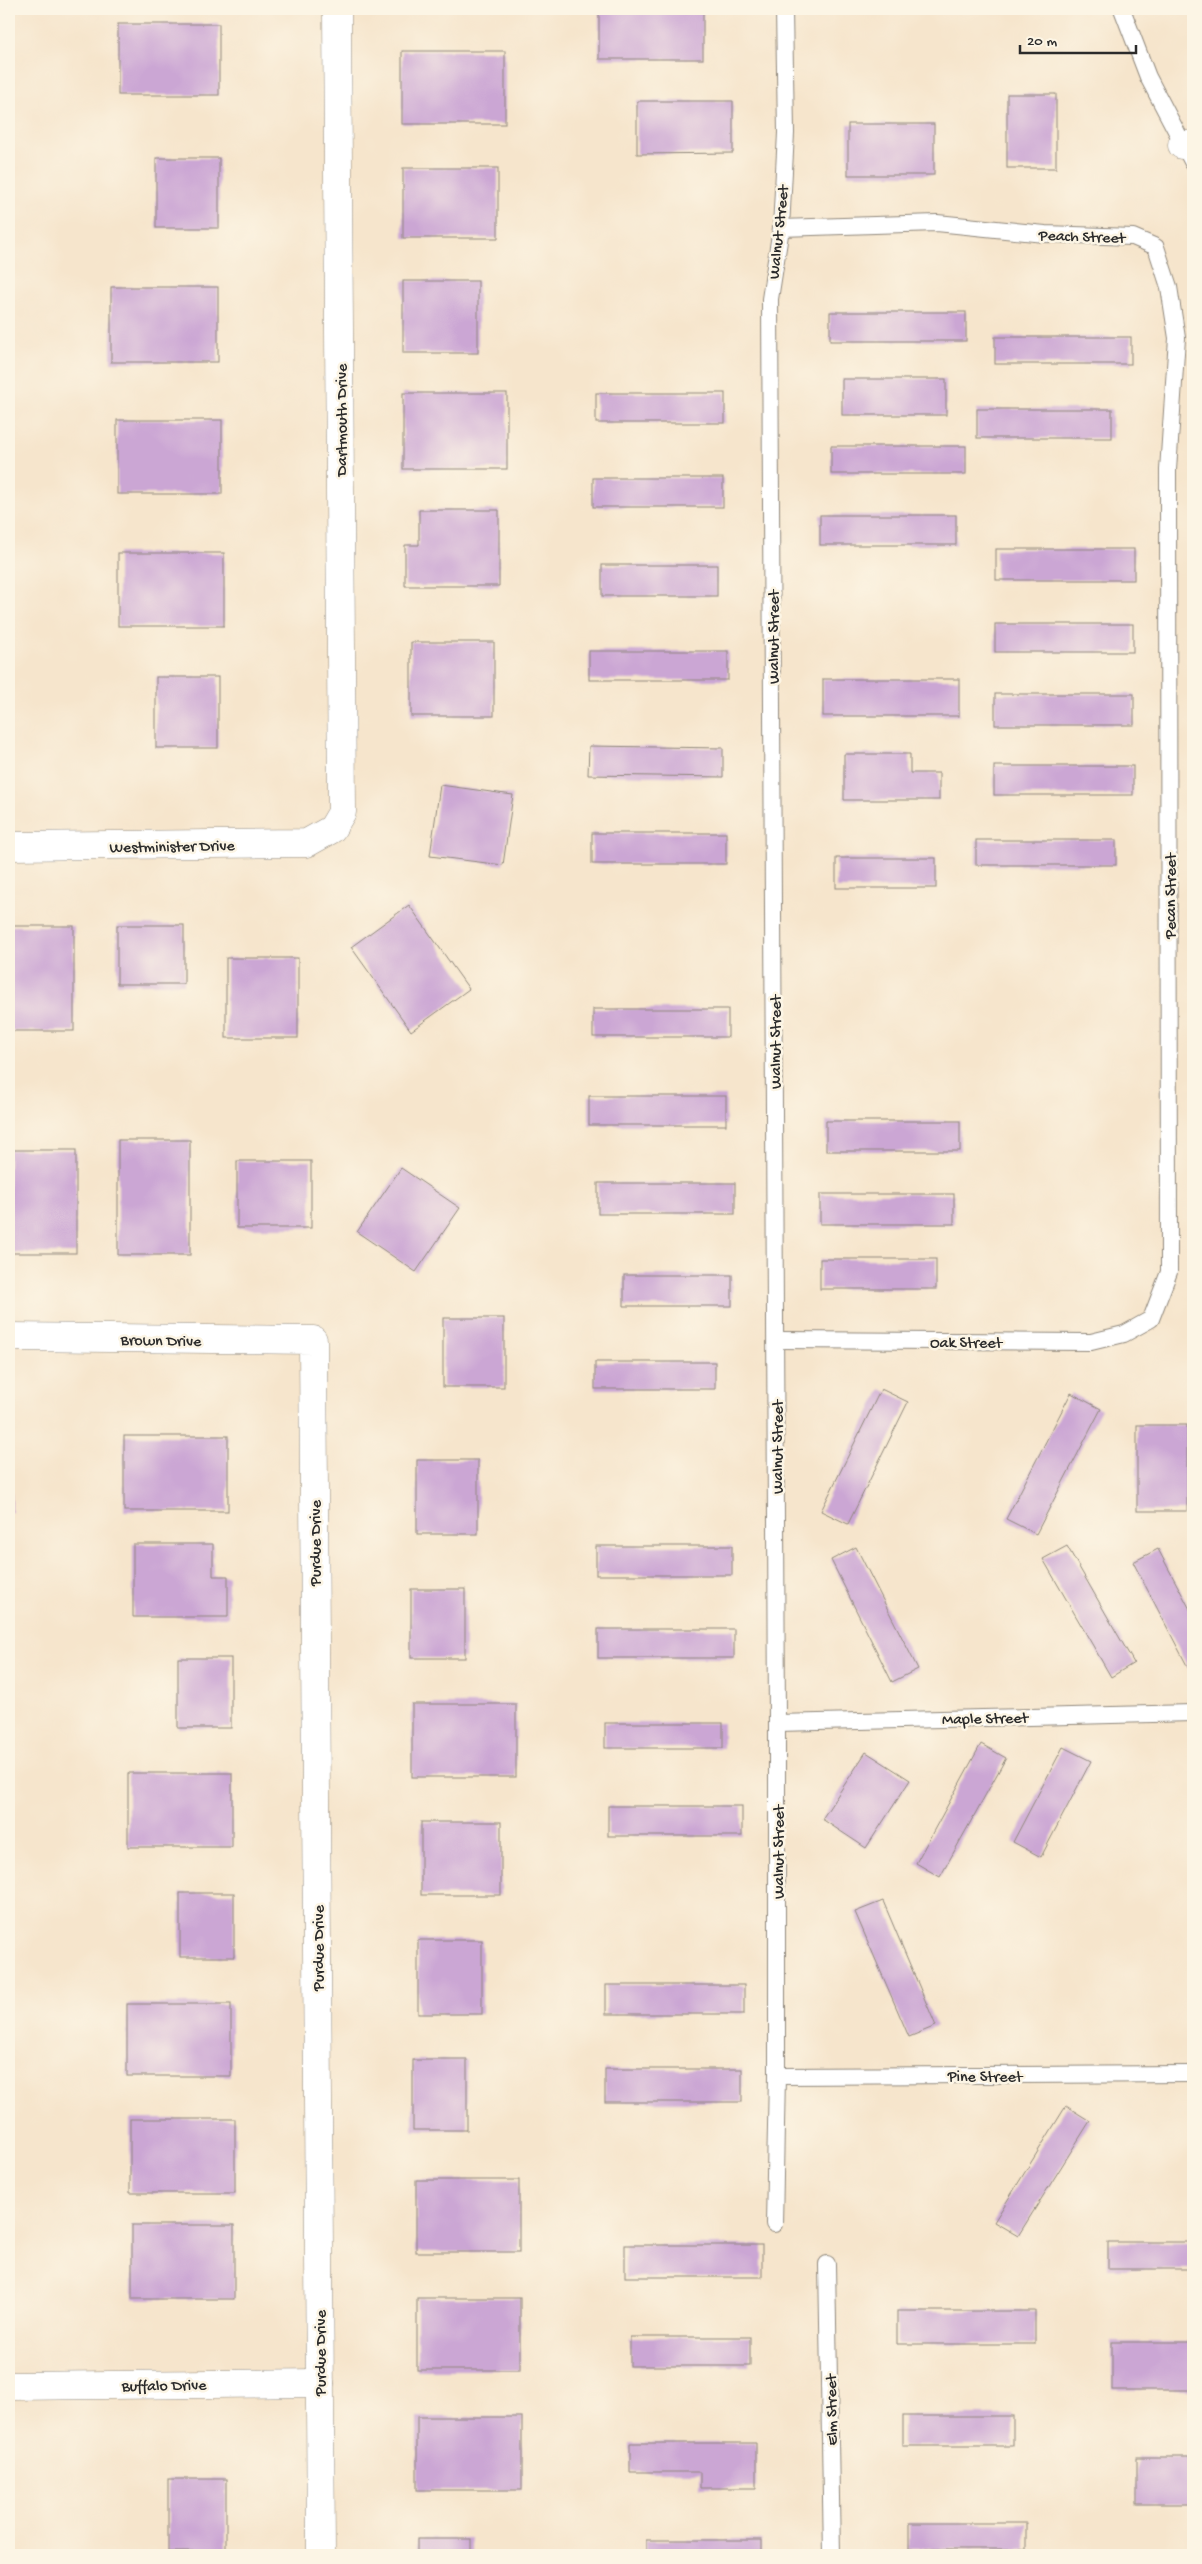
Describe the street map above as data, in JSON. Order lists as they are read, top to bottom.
{
  "streets": {
    "street": [
      "Dartmouth Drive",
      "Westminister Drive",
      "Brown Drive",
      "Purdue Drive",
      "Buffalo Drive"
    ],
    "lane": [
      "Walnut Street",
      "Peach Street",
      "Pecan Street",
      "Oak Street",
      "Maple Street",
      "Pine Street",
      "Elm Street"
    ]
  },
  "crossings": [
    ["Walnut Street", "Peach Street"],
    ["Walnut Street", "Oak Street"],
    ["Walnut Street", "Maple Street"],
    ["Walnut Street", "Pine Street"],
    ["Peach Street", "Pecan Street"],
    ["Dartmouth Drive", "Westminister Drive"],
    ["Pecan Street", "Oak Street"],
    ["Brown Drive", "Purdue Drive"],
    ["Purdue Drive", "Buffalo Drive"]
  ],
  "scale_bar": "20 m"
}
